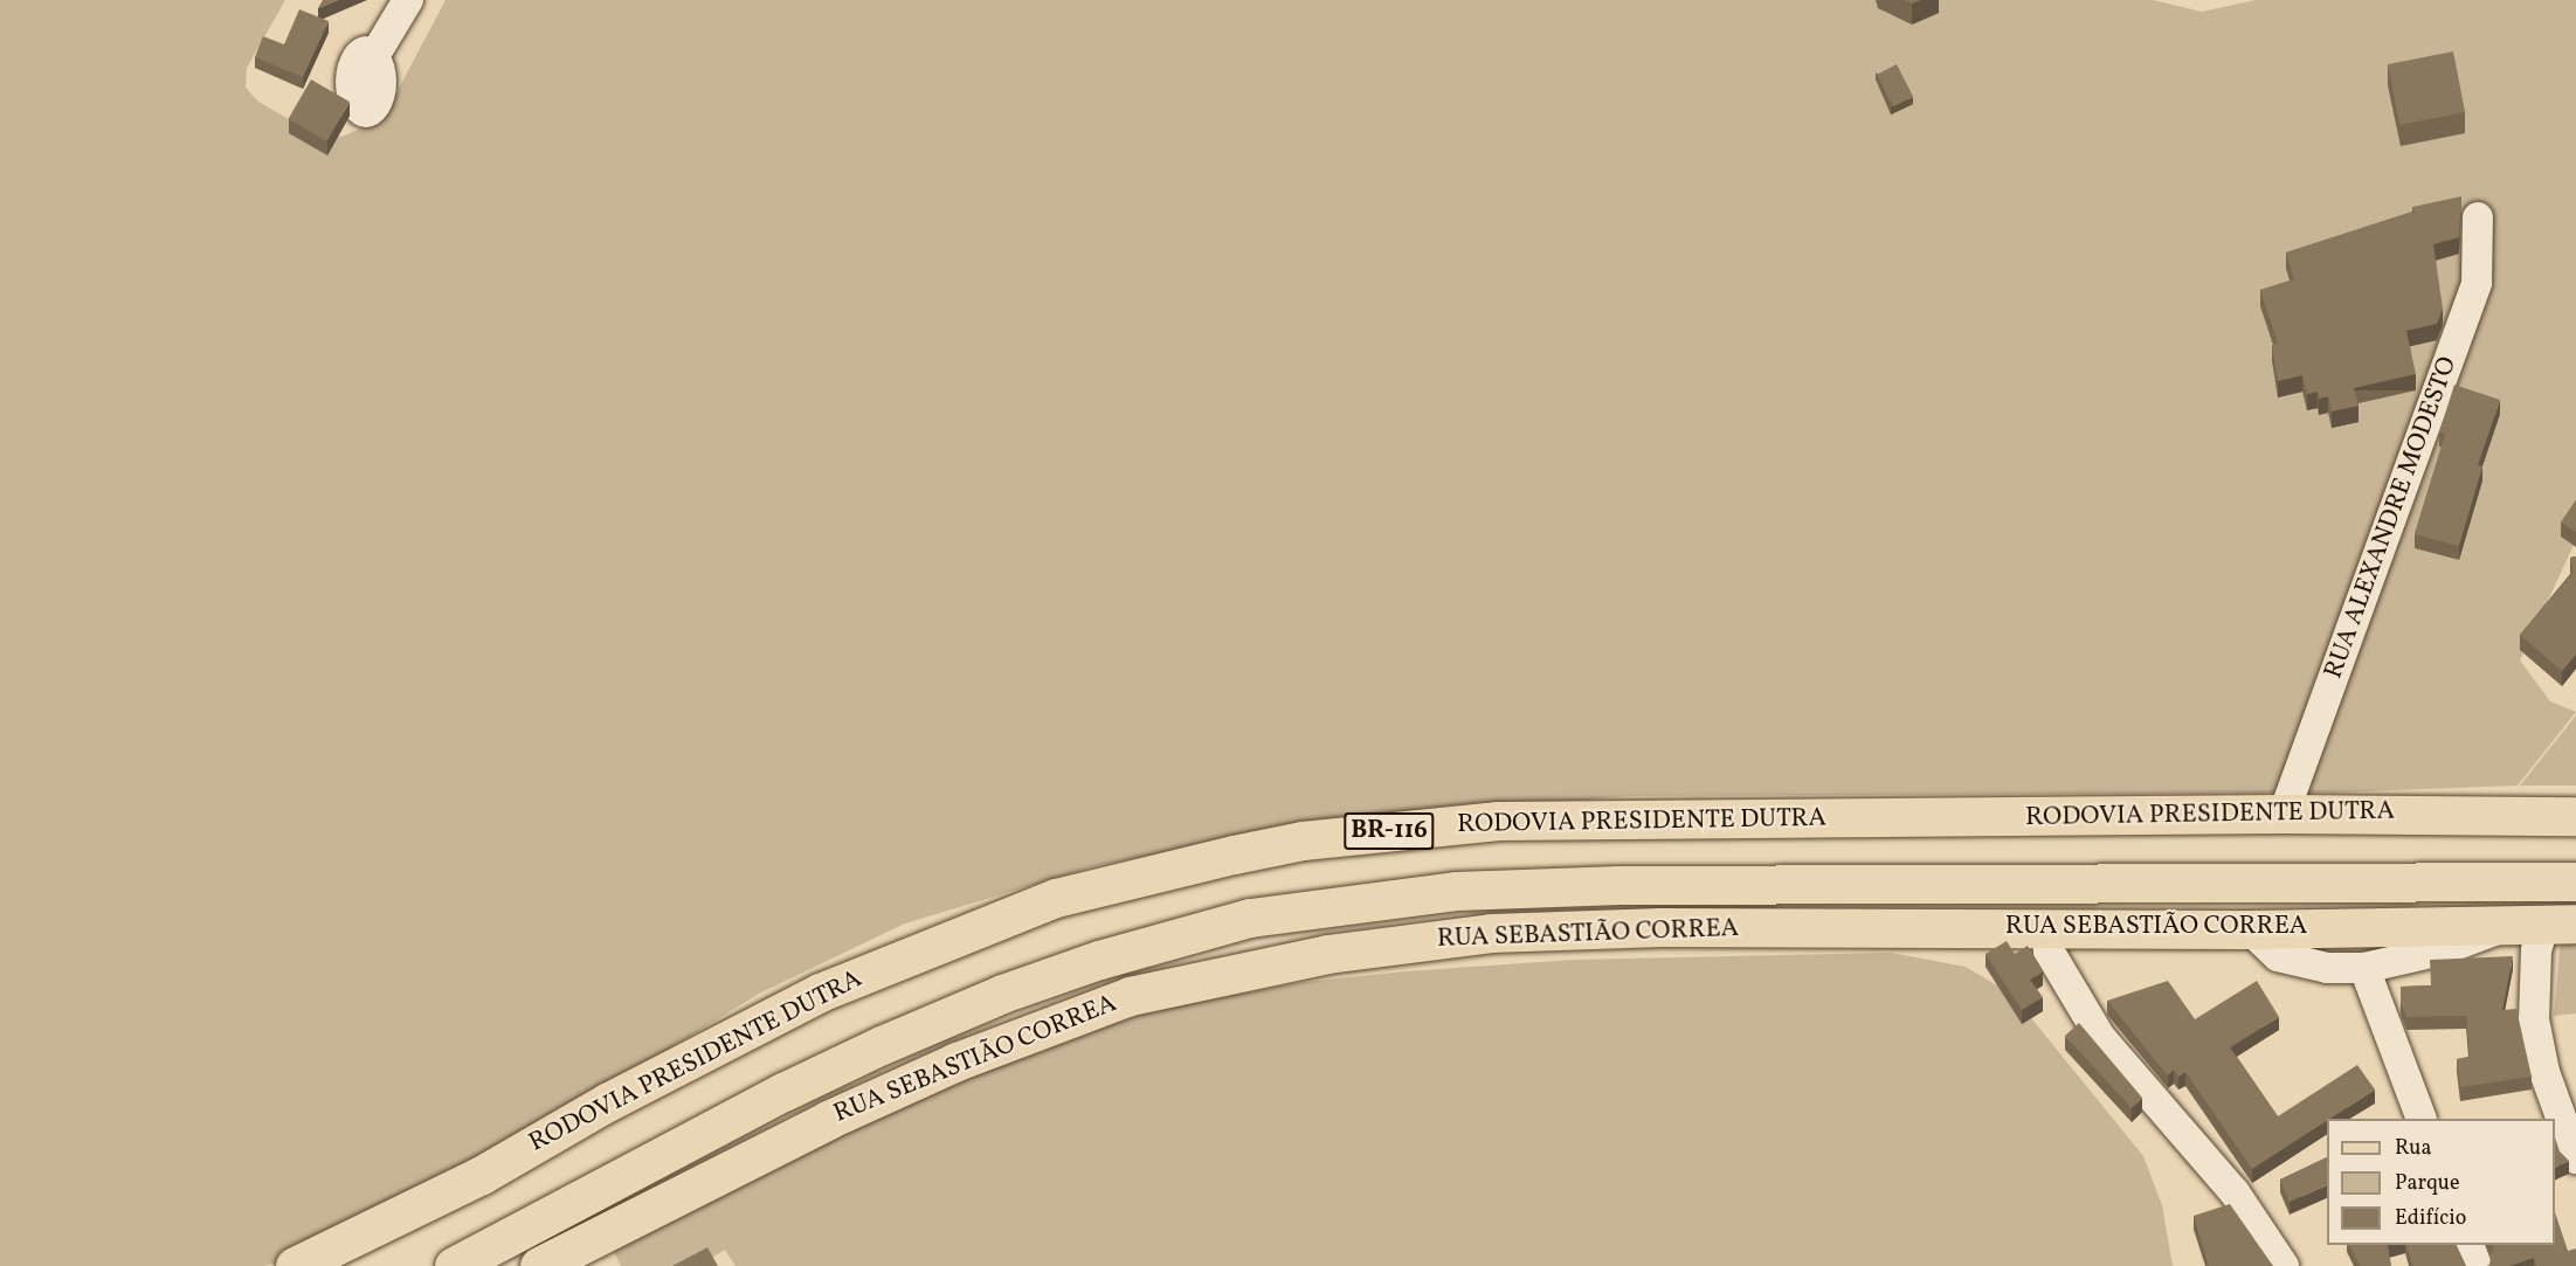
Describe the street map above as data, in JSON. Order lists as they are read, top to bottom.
{
  "streets": {
    "main road": ["RODOVIA PRESIDENTE DUTRA", "BR-116", "RUA SEBASTIÃO CORREA"],
    "street": ["RUA ALEXANDRE MODESTO"]
  },
  "crossings": [
    ["RUA ALEXANDRE MODESTO", "RODOVIA PRESIDENTE DUTRA"]
  ],
  "legend": ["Rua", "Parque", "Edifício"]
}
